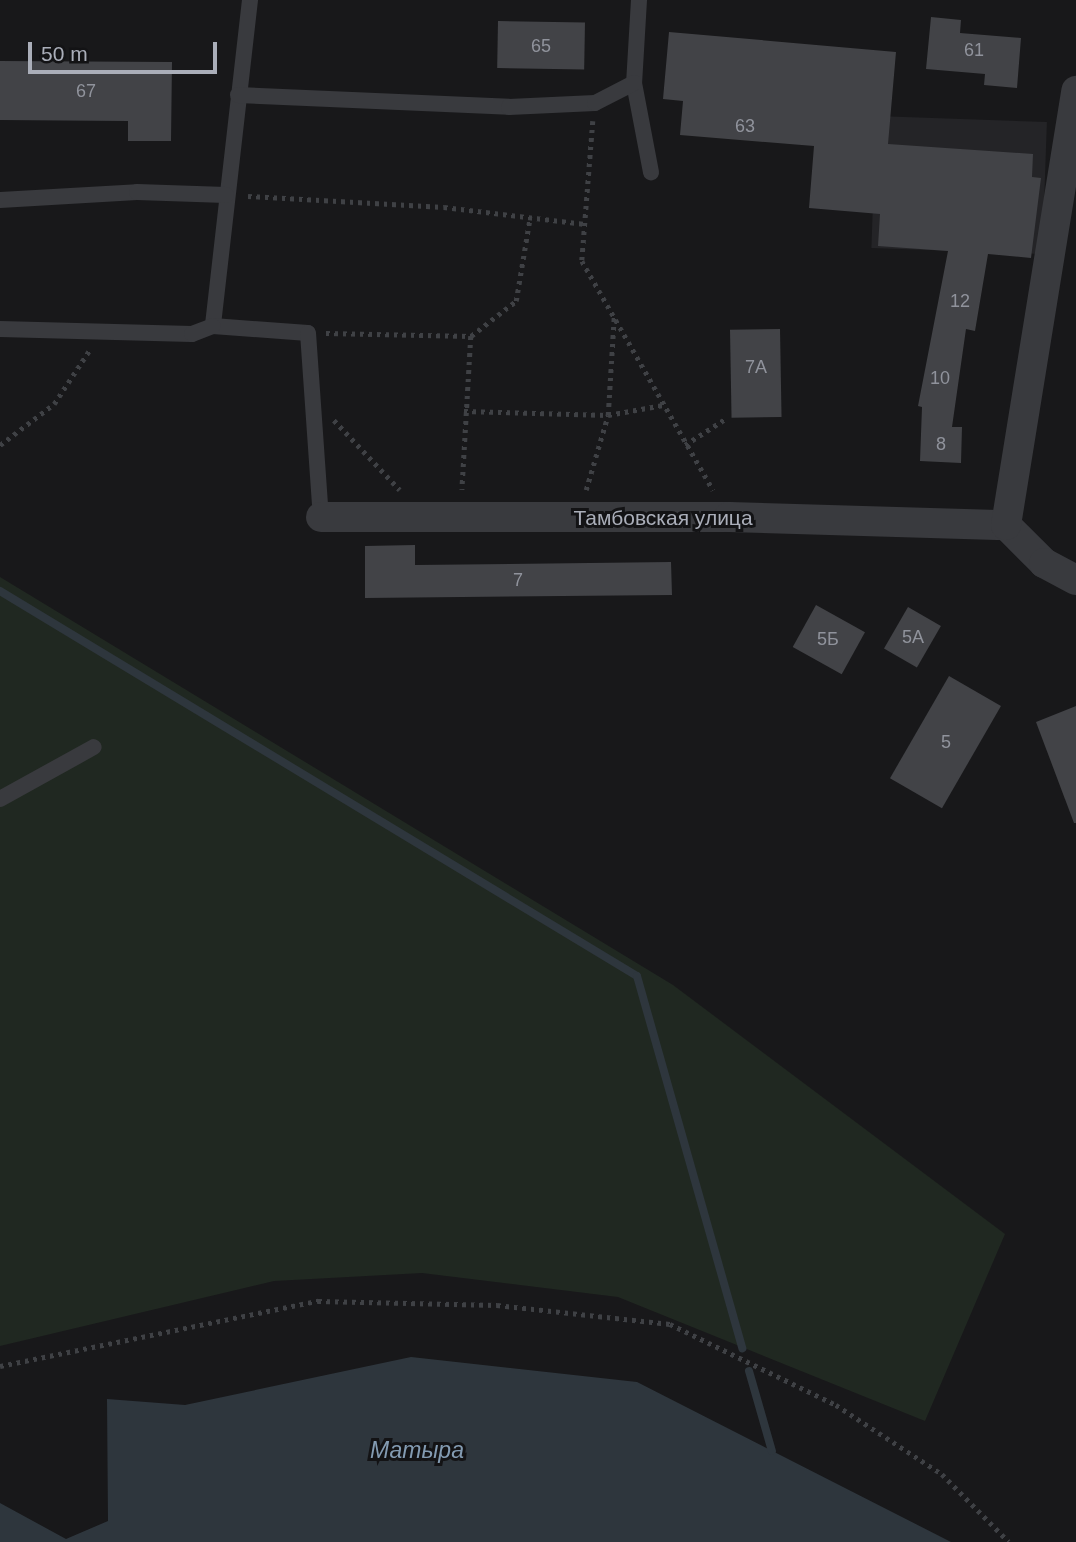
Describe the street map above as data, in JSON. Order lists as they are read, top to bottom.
{
  "streets": {
    "street": ["Тамбовская улица"]
  },
  "water": ["Матыра"],
  "house_numbers": [
    "65",
    "61",
    "67",
    "63",
    "12",
    "7А",
    "10",
    "8",
    "7",
    "5А",
    "5Б",
    "5"
  ],
  "scale_bar": "50 m"
}
